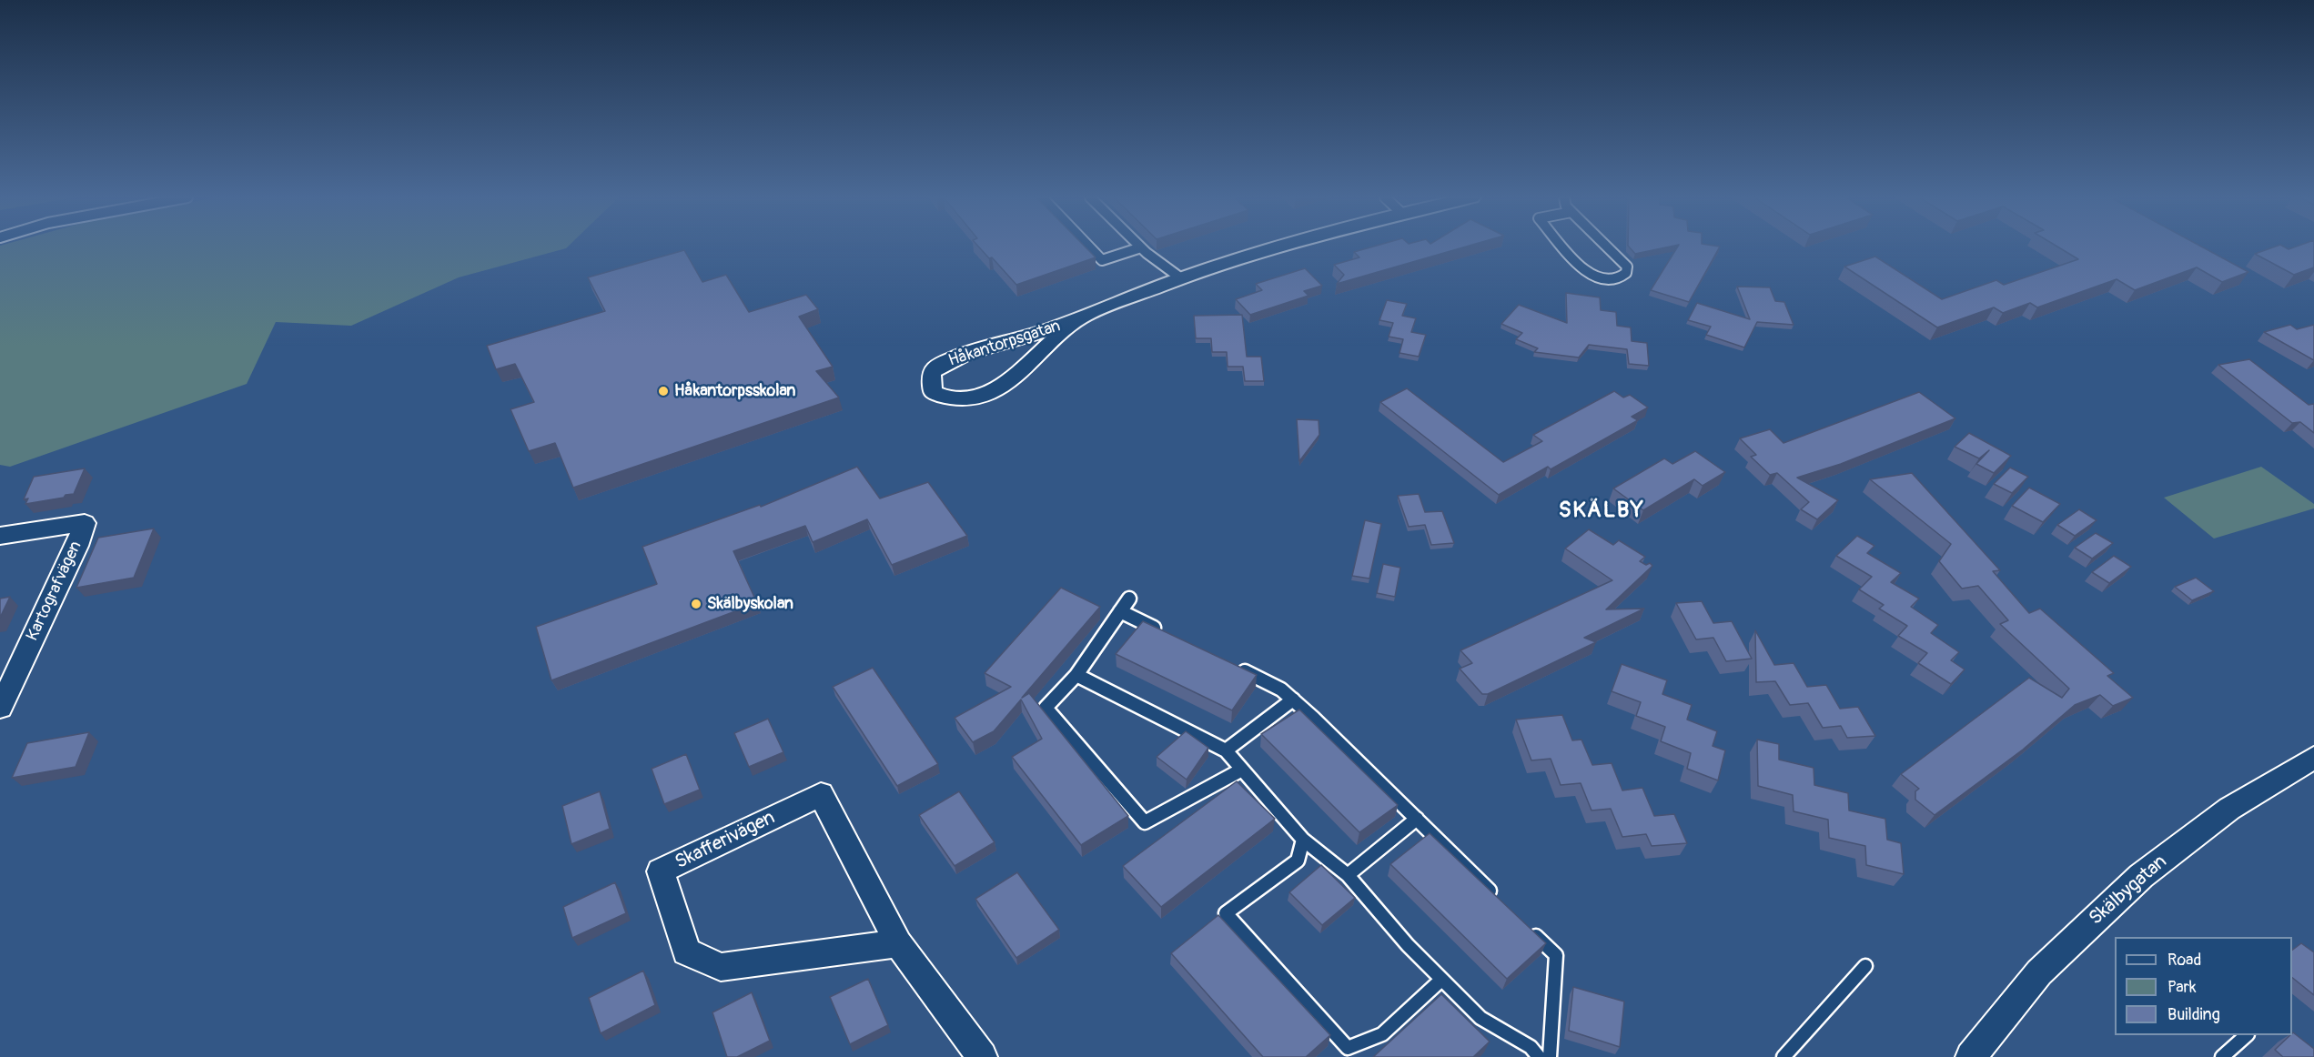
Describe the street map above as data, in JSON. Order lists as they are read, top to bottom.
{
  "streets": {
    "street": [
      "Håkantorpsgatan",
      "Kartografvägen",
      "Skafferivägen",
      "Skälbygatan"
    ]
  },
  "districts": ["SKÄLBY"],
  "places": ["Håkantorpsskolan", "Skälbyskolan"],
  "legend": ["Road", "Park", "Building"]
}
